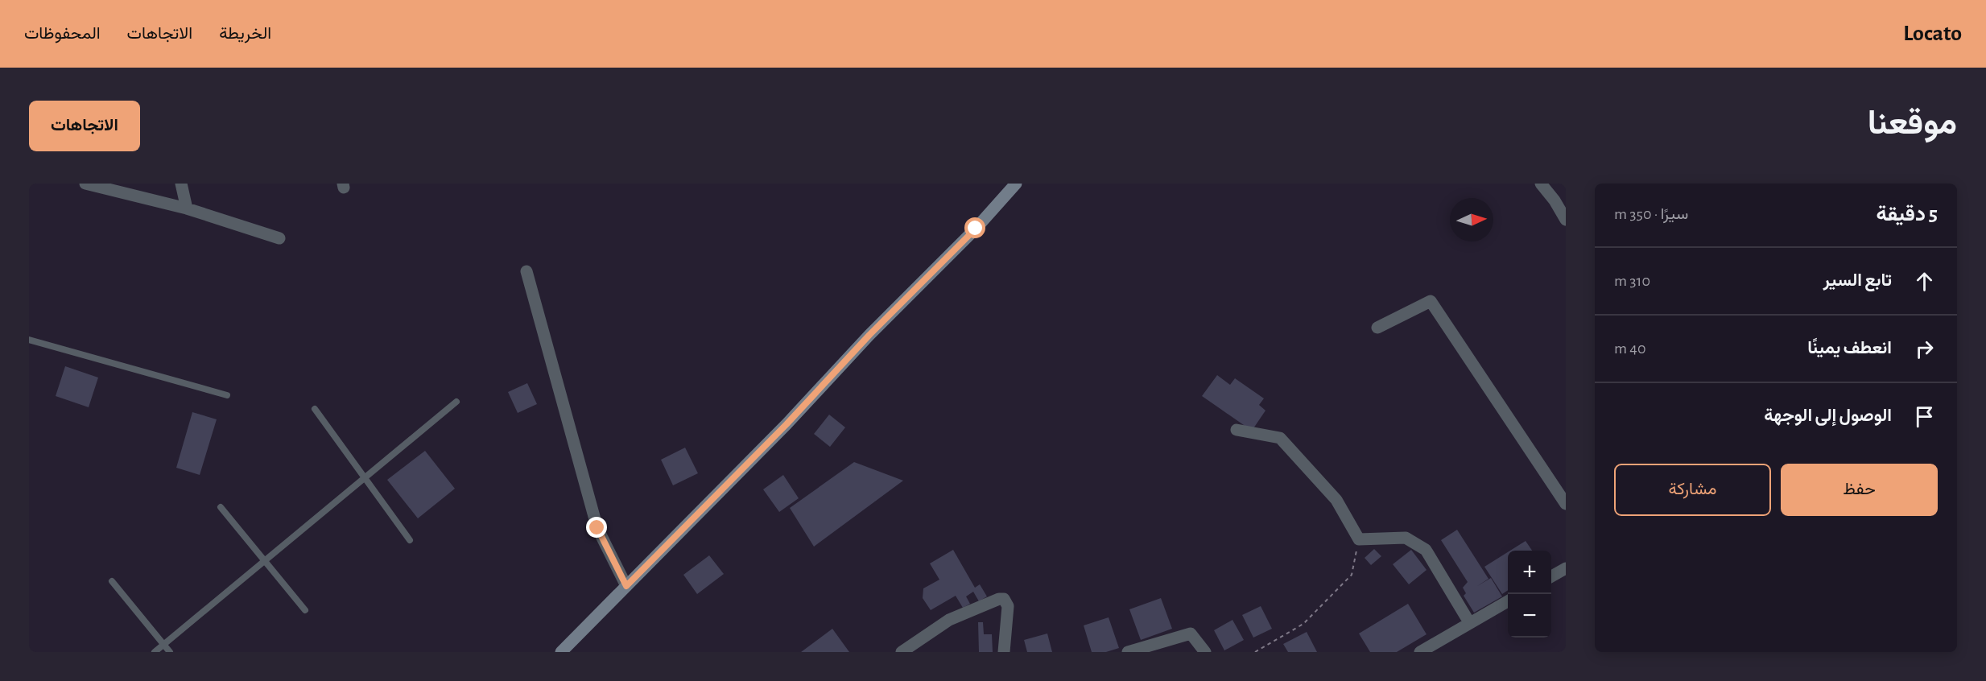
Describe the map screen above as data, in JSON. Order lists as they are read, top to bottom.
{
  "north": "right",
  "page": {
    "header": "Locato",
    "nav": ["الخريطة", "الاتجاهات", "المحفوظات"],
    "title": "موقعنا",
    "buttons": [
      "الاتجاهات",
      ["حفظ", "مشاركة"]
    ],
    "heading": ["5 دقيقة", "سيرًا · 350 m"],
    "list": [
      ["تابع السير", "310 m"],
      ["انعطف يمينًا", "40 m"],
      "الوصول إلى الوجهة"
    ],
    "map_buttons": ["+", "−"]
  }
}
